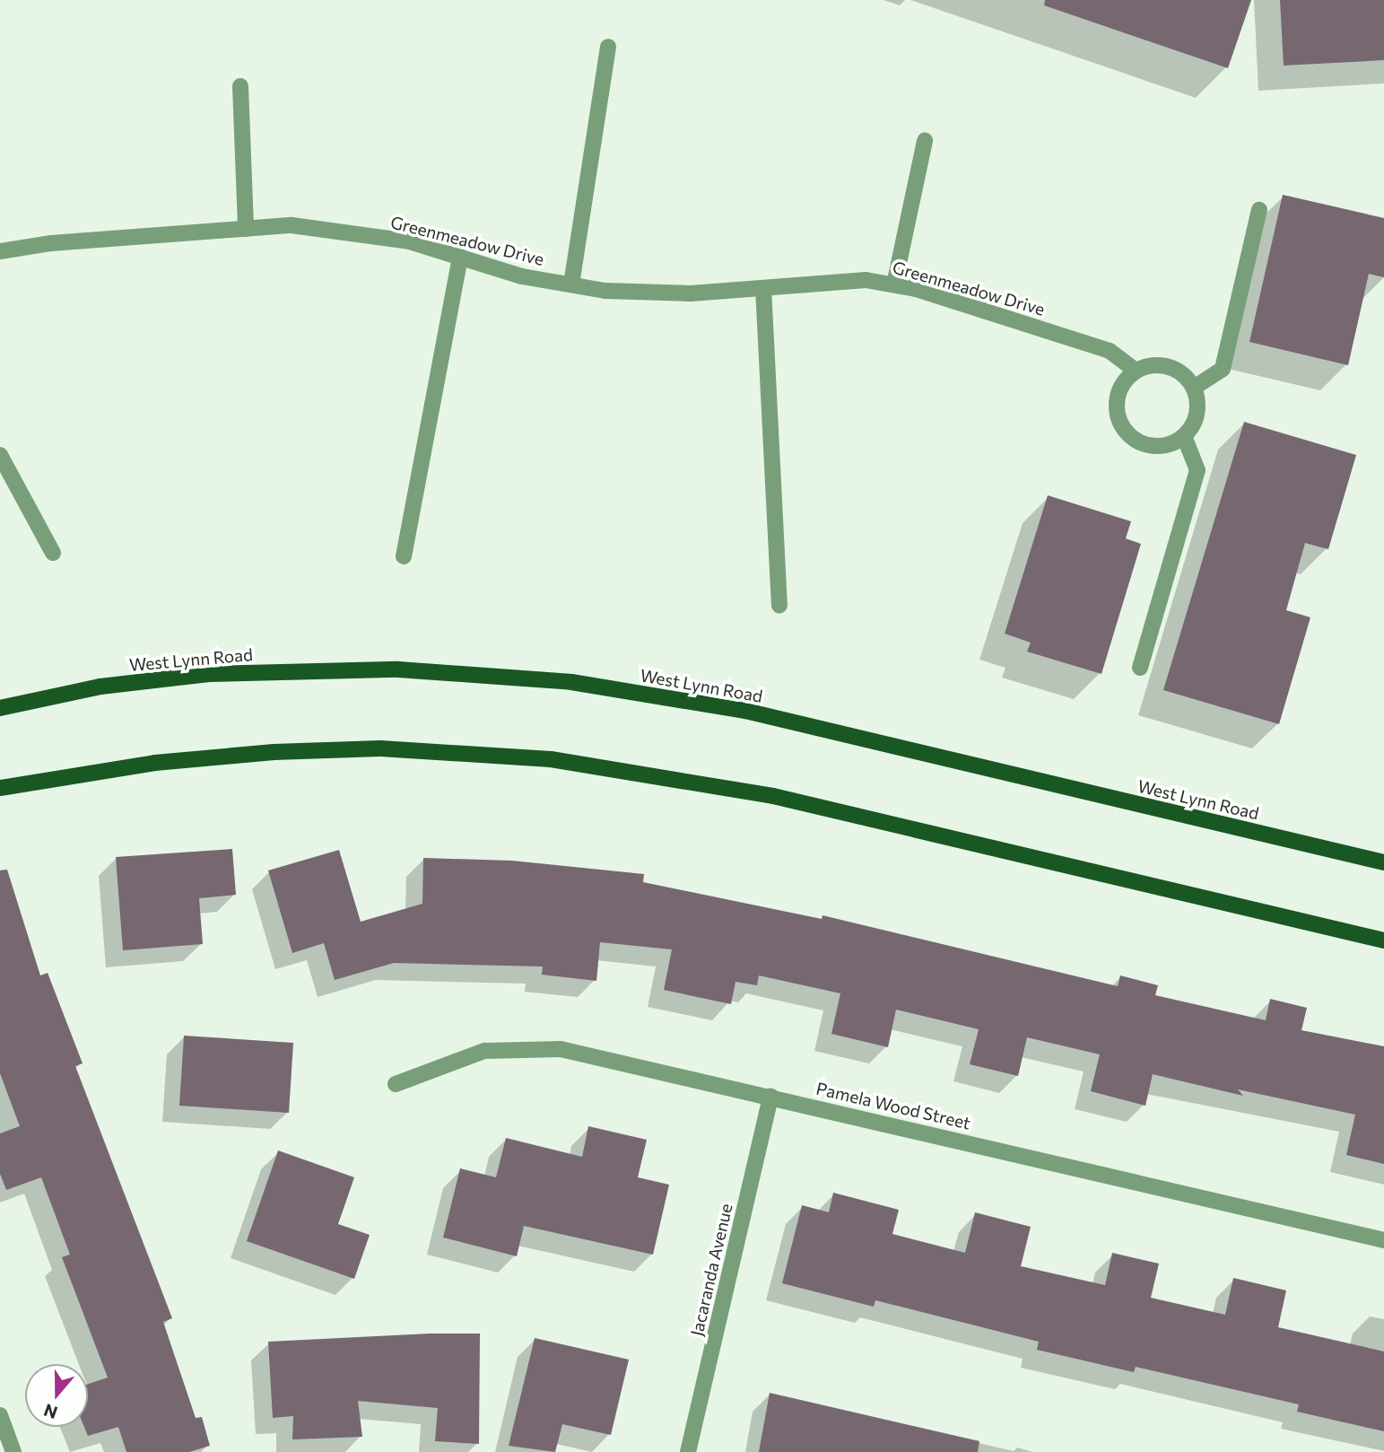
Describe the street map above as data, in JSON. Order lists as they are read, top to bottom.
{
  "streets": {
    "main road": ["West Lynn Road"],
    "street": ["Greenmeadow Drive", "Pamela Wood Street", "Jacaranda Avenue"]
  },
  "crossings": [
    ["Pamela Wood Street", "Jacaranda Avenue"]
  ],
  "north": "bottom"
}
